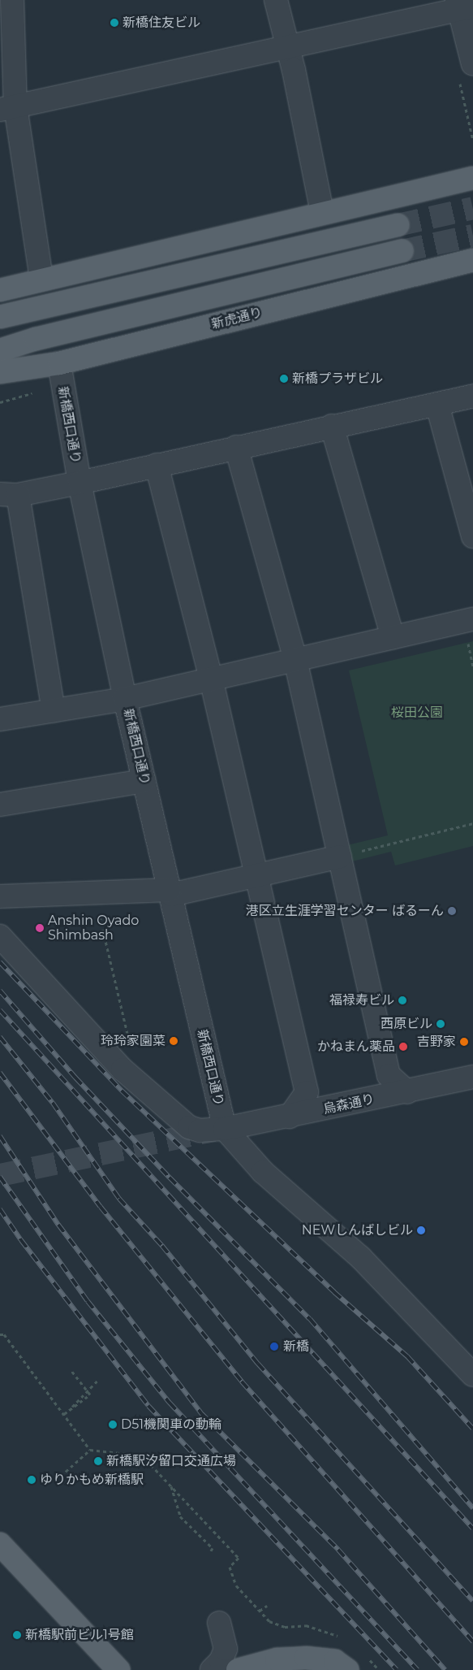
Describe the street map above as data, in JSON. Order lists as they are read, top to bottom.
{
  "streets": {
    "main road": ["新虎通り"],
    "street": ["新橋西口通り", "烏森通り"]
  },
  "crossings": [
    ["新虎通り", "新橋西口通り"],
    ["新橋西口通り", "烏森通り"]
  ],
  "parks": ["桜田公園"],
  "places": [
    "新橋住友ビル",
    "新橋プラザビル",
    "港区立生涯学習センター ばるーん",
    "Anshin Oyado Shimbash",
    "福禄寿ビル",
    "西原ビル",
    "玲玲家園菜",
    "吉野家",
    "かねまん薬品",
    "NEWしんばしビル",
    "新橋",
    "D51機関車の動輪",
    "新橋駅汐留口交通広場",
    "ゆりかもめ新橋駅",
    "新橋駅前ビル1号館"
  ]
}
